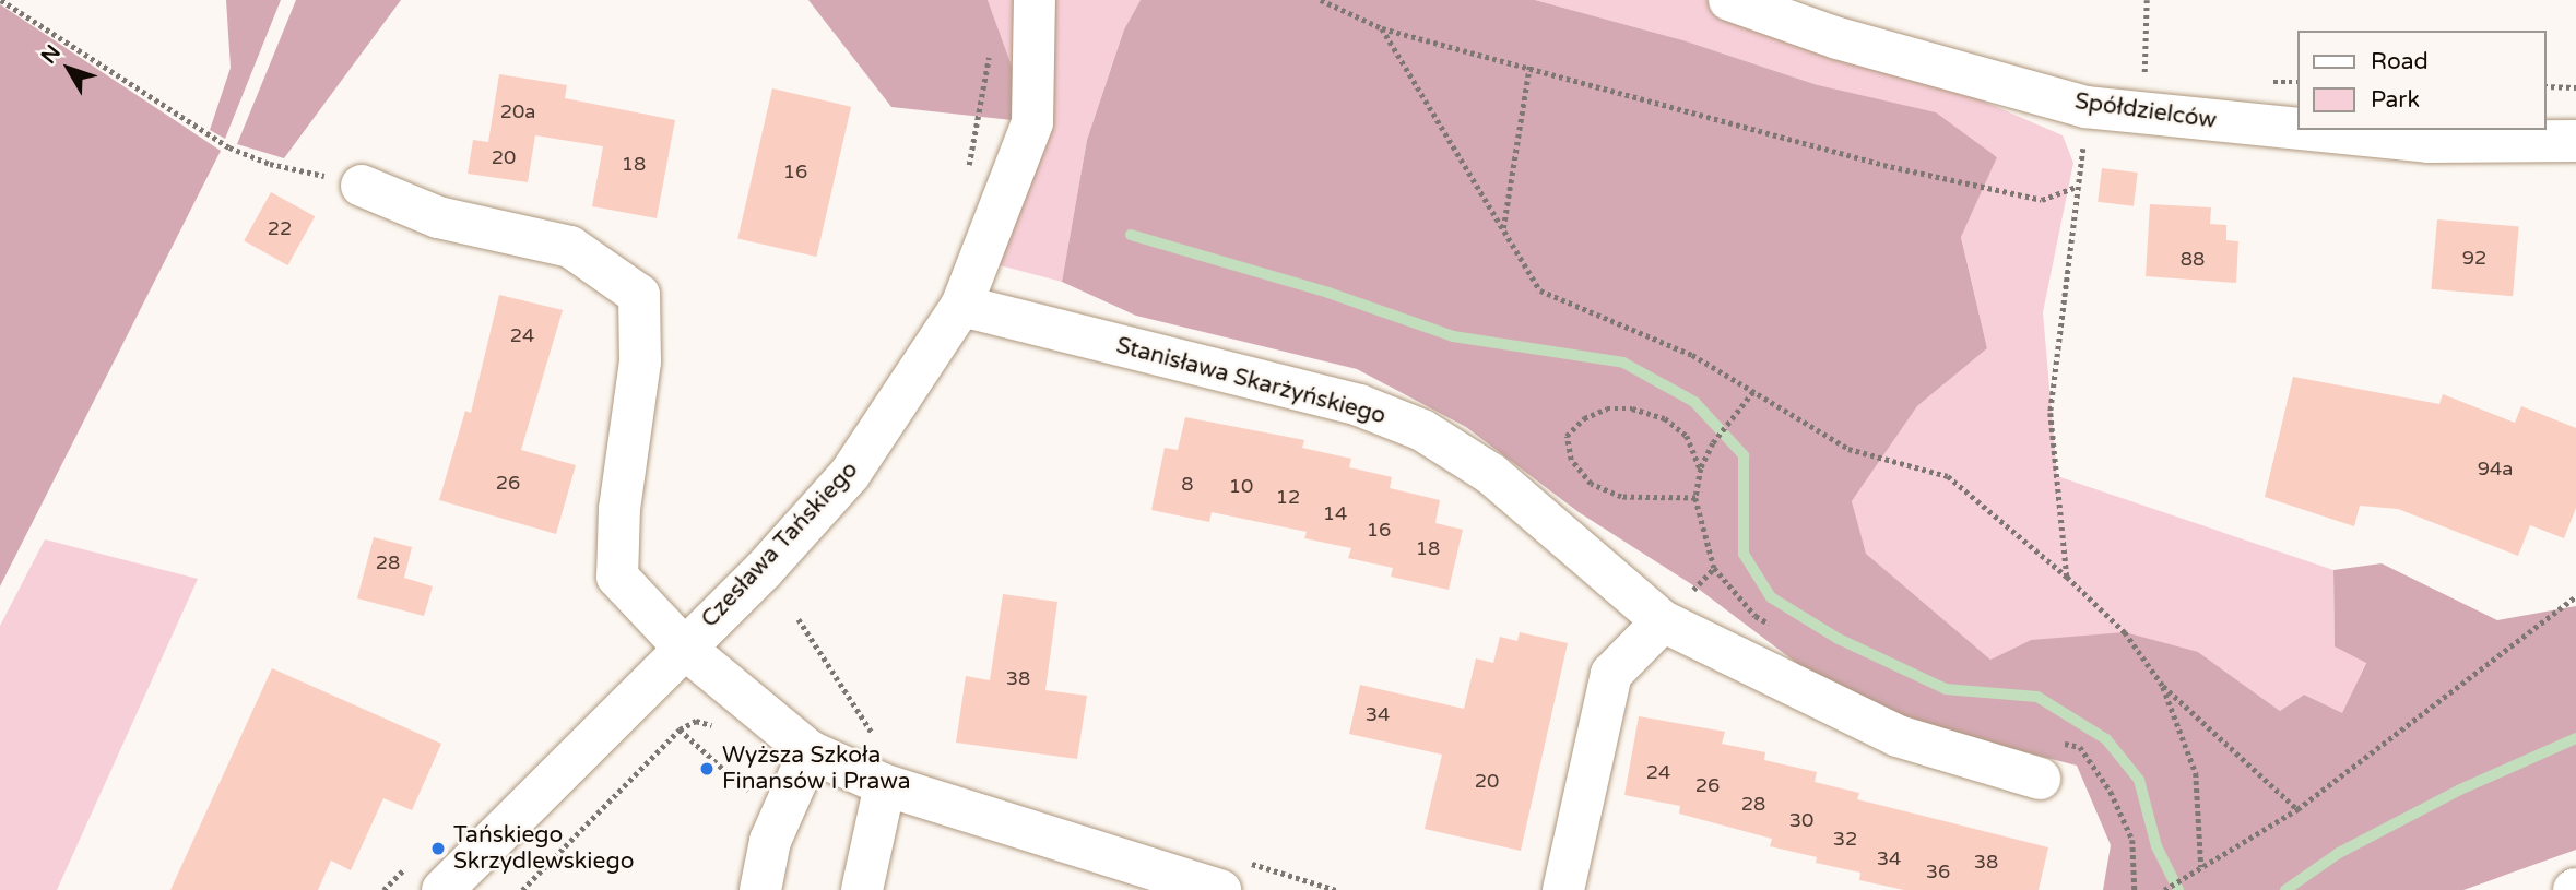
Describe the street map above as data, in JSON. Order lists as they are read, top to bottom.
{
  "streets": {
    "street": ["Spółdzielców", "Stanisława Skarżyńskiego", "Czesława Tańskiego"]
  },
  "crossings": [
    ["Stanisława Skarżyńskiego", "Czesława Tańskiego"]
  ],
  "places": ["Wyższa Szkoła Finansów i Prawa", "Tańskiego Skrzydlewskiego"],
  "house_numbers": [
    "20a",
    "20",
    "18",
    "16",
    "22",
    "92",
    "88",
    "24",
    "94a",
    "26",
    "8",
    "10",
    "12",
    "14",
    "16",
    "18",
    "28",
    "38",
    "34",
    "24",
    "20",
    "26",
    "28",
    "30",
    "32",
    "34",
    "38",
    "36"
  ],
  "legend": ["Road", "Park"],
  "north": "top left"
}
